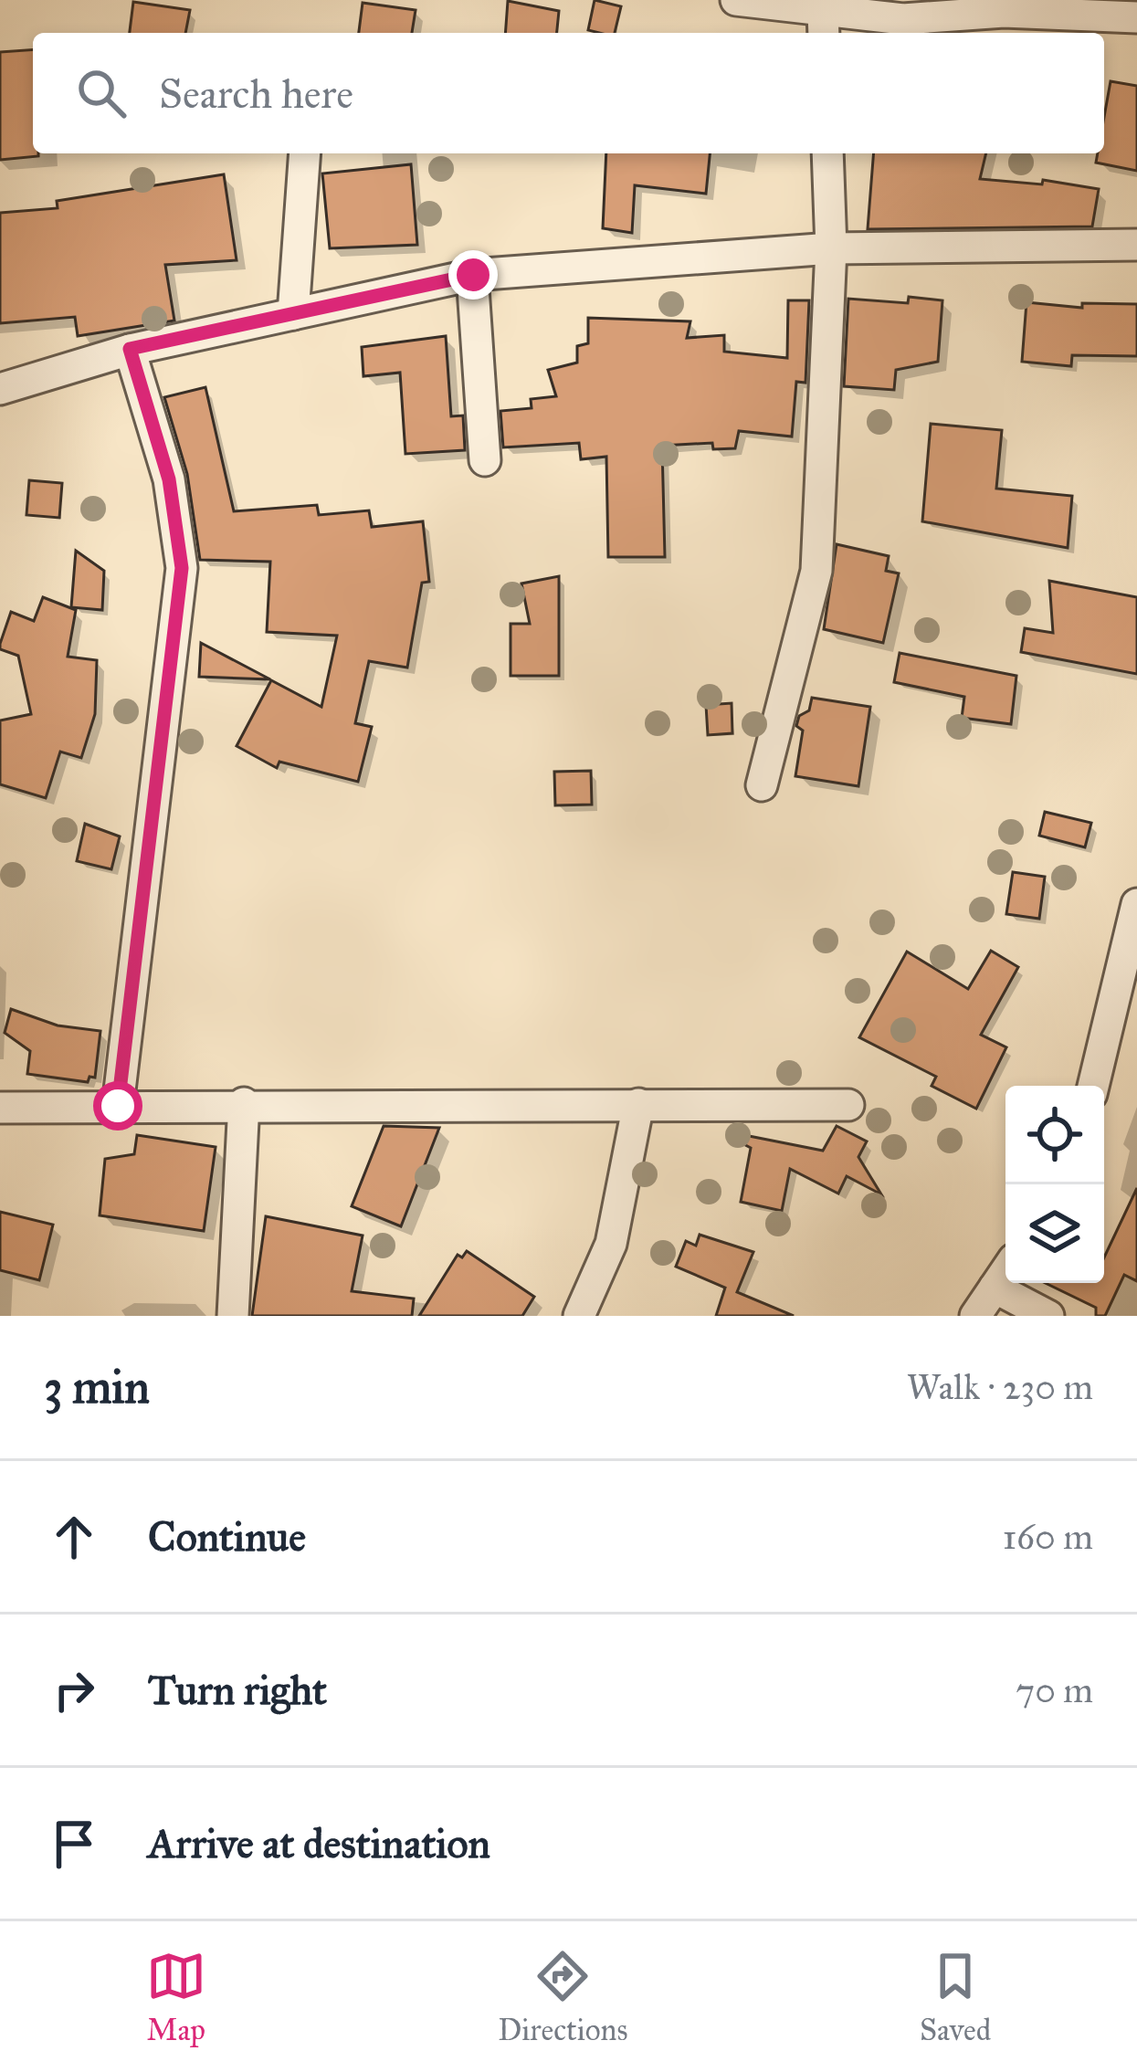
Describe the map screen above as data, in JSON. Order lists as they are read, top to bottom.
{
  "page": {
    "search": "Search here",
    "heading": ["3 min", "Walk · 230 m"],
    "list": [
      ["Continue", "160 m"],
      ["Turn right", "70 m"],
      "Arrive at destination"
    ],
    "nav": ["Map", "Directions", "Saved"]
  }
}
